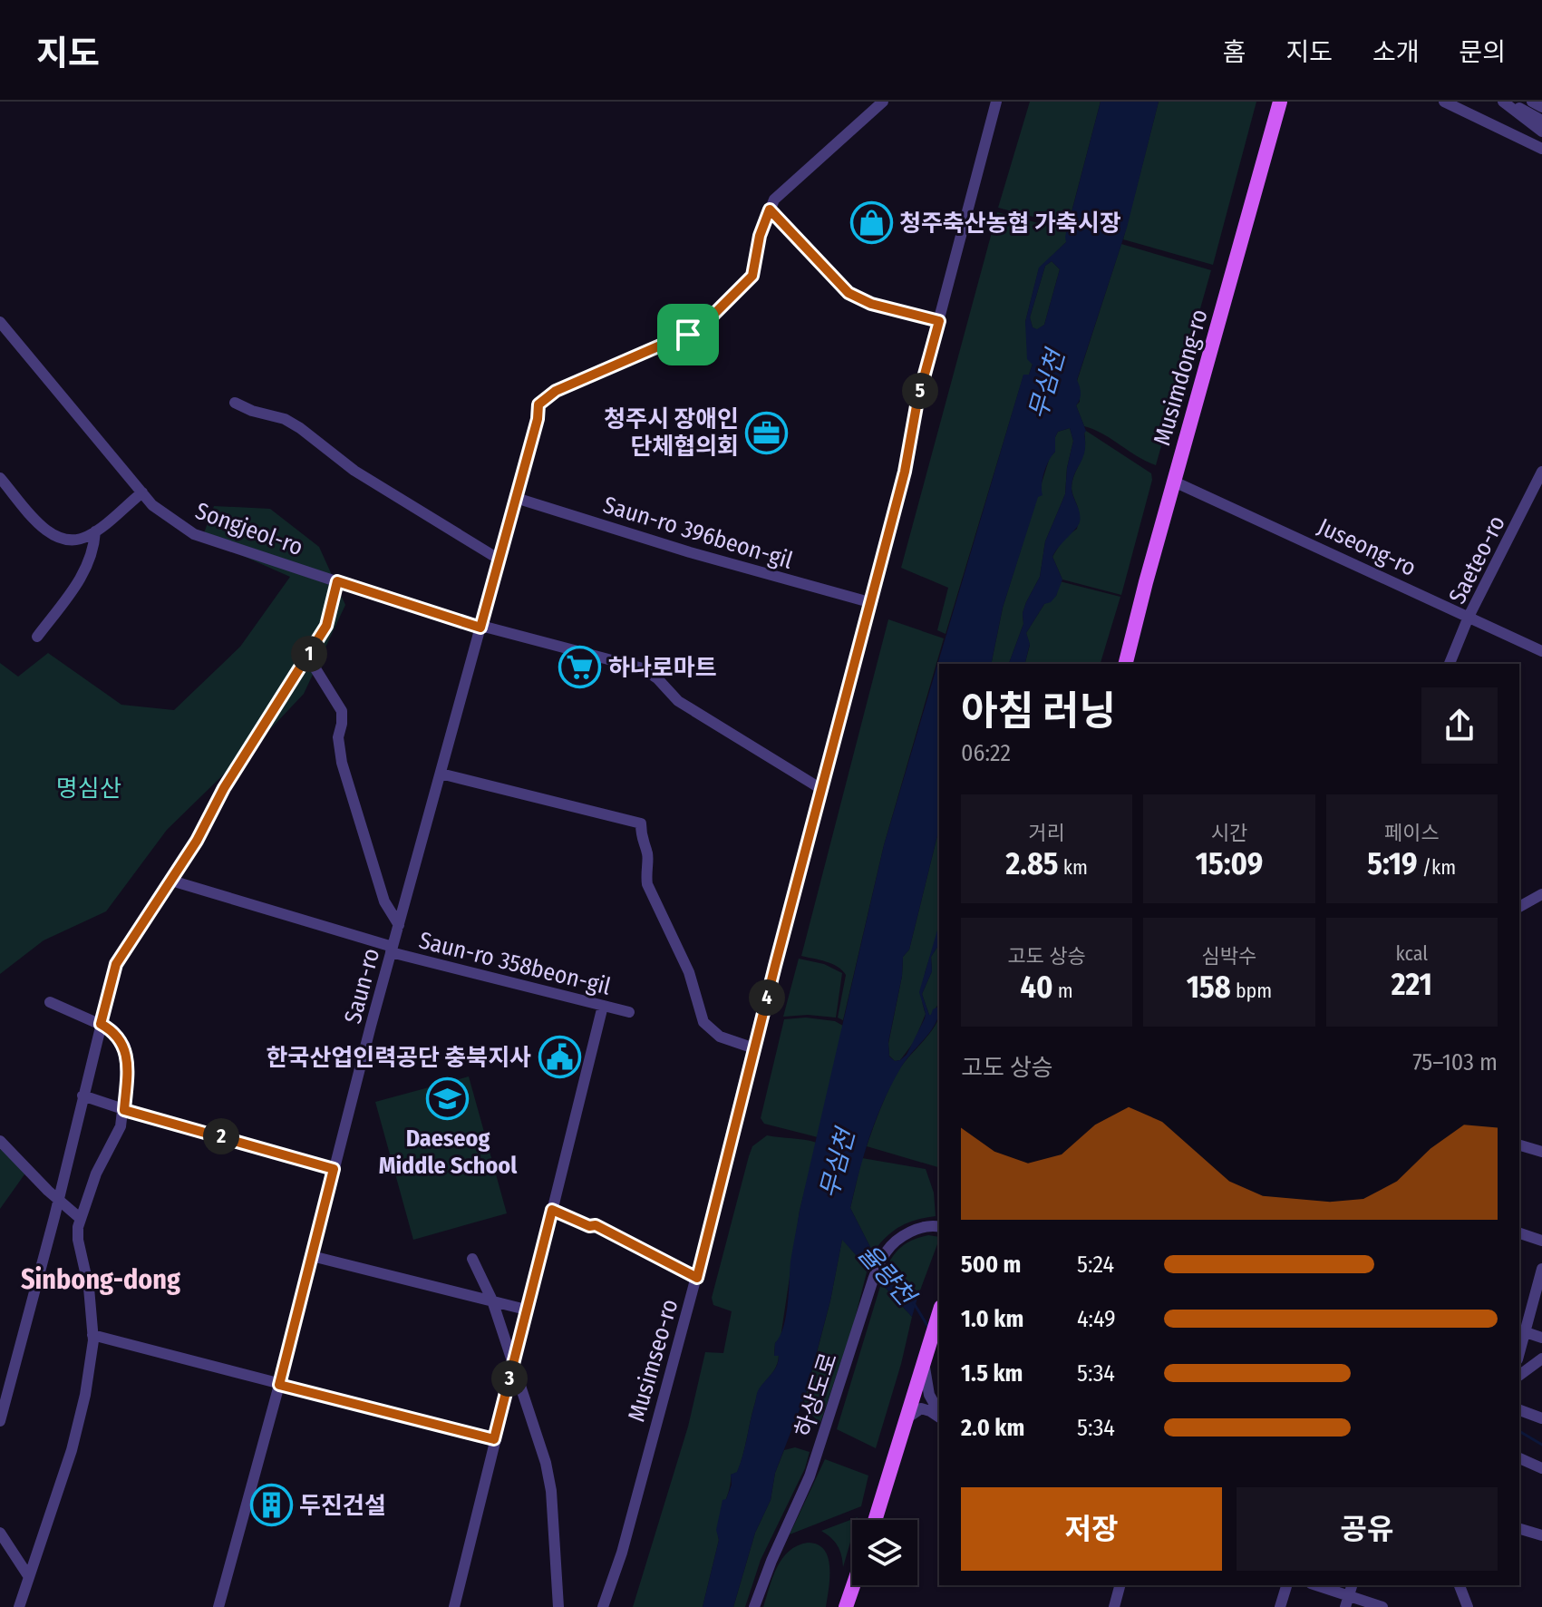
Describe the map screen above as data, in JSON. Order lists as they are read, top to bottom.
{
  "streets": {
    "main road": ["Musimdong-ro"],
    "street": [
      "Songjeol-ro",
      "Saun-ro 396beon-gil",
      "Juseong-ro",
      "Saeteo-ro",
      "Saun-ro 358beon-gil",
      "Saun-ro",
      "Musimseo-ro",
      "하상도로"
    ]
  },
  "crossings": [
    ["Musimdong-ro", "Juseong-ro"],
    ["Songjeol-ro", "Saun-ro"],
    ["Songjeol-ro", "Musimseo-ro"],
    ["Saun-ro 396beon-gil", "Saun-ro"],
    ["Saun-ro 396beon-gil", "Musimseo-ro"],
    ["Juseong-ro", "Saeteo-ro"],
    ["Saun-ro 358beon-gil", "Saun-ro"]
  ],
  "districts": ["Sinbong-dong"],
  "water": ["무심천", "율량천"],
  "parks": ["명심산"],
  "places": {
    "shop": ["청주축산농협 가축시장"],
    "office": ["청주시 장애인 단체협의회"],
    "supermarket": ["하나로마트"],
    "public building": ["한국산업인력공단 충북지사"],
    "school or university": ["Daeseog Middle School"],
    "building": ["두진건설"]
  },
  "page": {
    "header": "지도",
    "nav": [
      "홈",
      "지도",
      "소개",
      "문의"
    ],
    "pins": [
      "5",
      "1",
      "4",
      "2",
      "3"
    ],
    "heading": ["아침 러닝", "06:22"],
    "stats": [
      ["거리", "2.85 km"],
      ["시간", "15:09"],
      ["페이스", "5:19 /km"],
      ["고도 상승", "40 m"],
      ["심박수", "158 bpm"],
      ["kcal", "221"]
    ],
    "chart": ["고도 상승", "75–103 m"],
    "list": [
      {
        "name": "500 m",
        "note": "5:24"
      },
      {
        "name": "1.0 km",
        "note": "4:49"
      },
      {
        "name": "1.5 km",
        "note": "5:34"
      },
      {
        "name": "2.0 km",
        "note": "5:34"
      }
    ],
    "buttons": ["저장", "공유"]
  }
}
